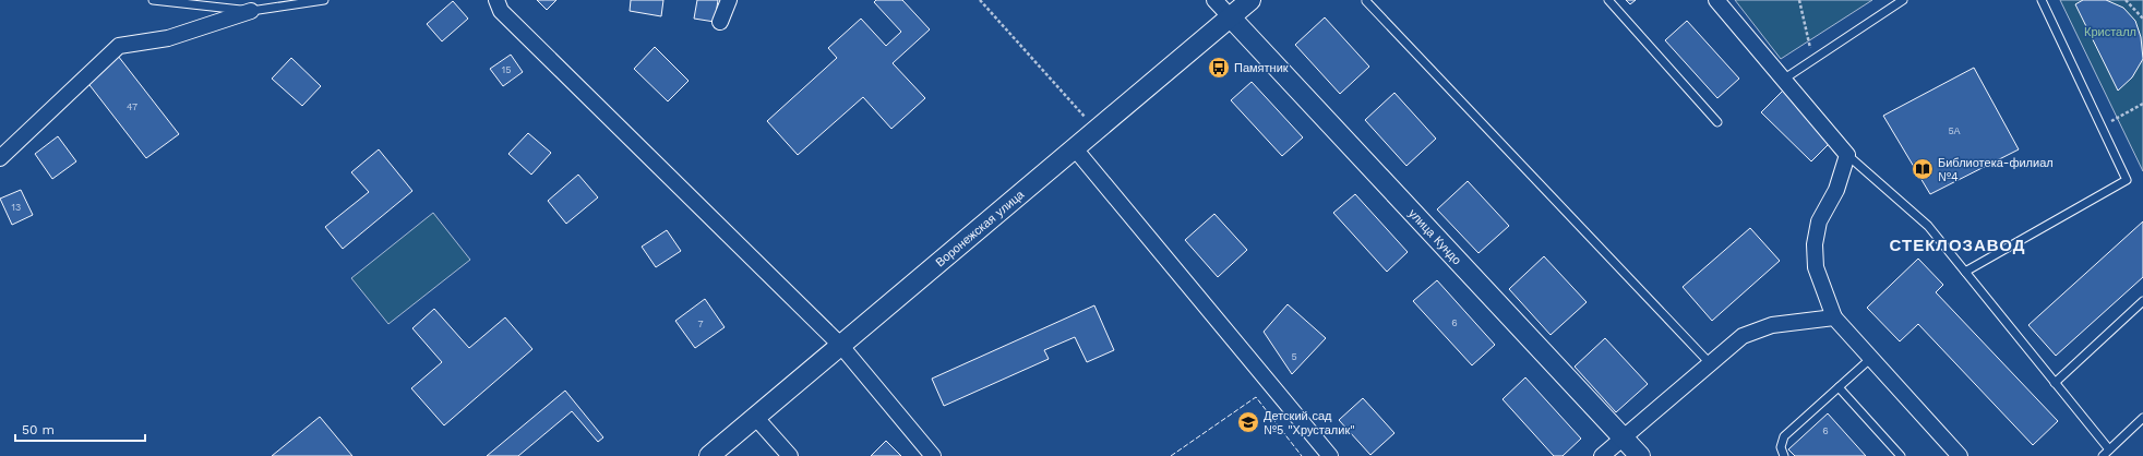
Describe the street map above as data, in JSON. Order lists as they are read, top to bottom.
{
  "streets": {
    "street": ["Воронежская улица", "улица Кундо"]
  },
  "crossings": [
    ["Воронежская улица", "улица Кундо"]
  ],
  "districts": ["СТЕКЛОЗАВОД"],
  "parks": ["Кристалл"],
  "places": {
    "bus stop": ["Памятник"],
    "library": ["Библиотека-филиал №4"],
    "school or university": ["Детский сад №5 \"Хрусталик\""]
  },
  "house_numbers": [
    "15",
    "47",
    "5А",
    "13",
    "6",
    "7",
    "5",
    "6"
  ],
  "scale_bar": "50 m"
}
